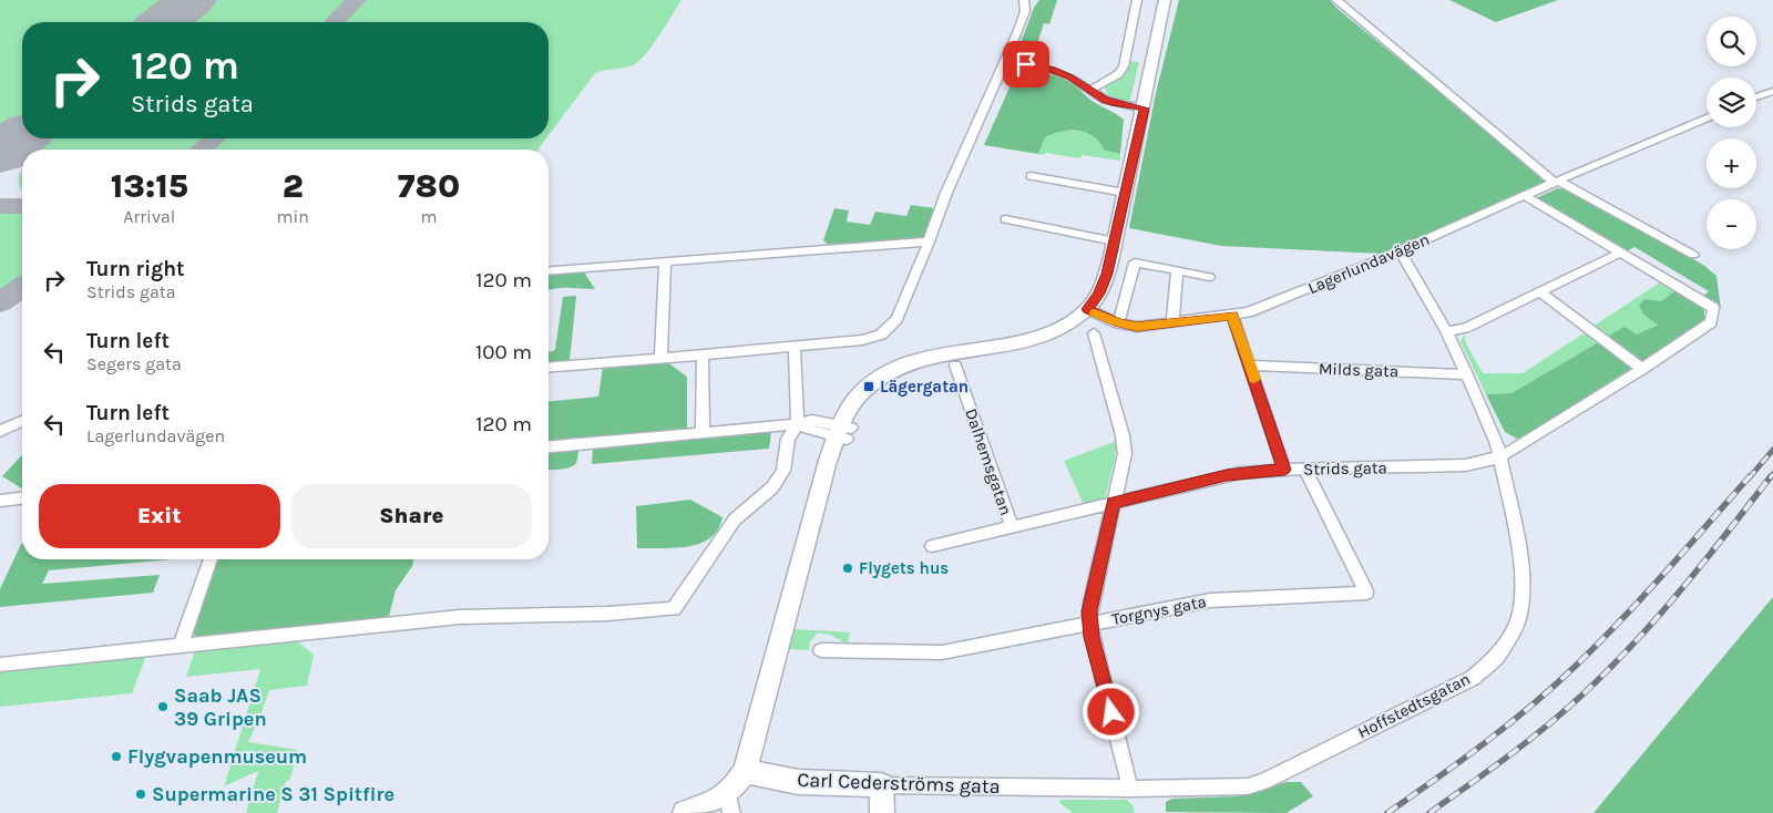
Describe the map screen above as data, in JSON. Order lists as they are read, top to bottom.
{
  "streets": {
    "street": [
      "Lagerlundavägen",
      "Milds gata",
      "Dalhemsgatan",
      "Strids gata",
      "Torgnys gata",
      "Hoffstedtsgatan",
      "Carl Cederströms gata"
    ]
  },
  "crossings": [
    ["Lagerlundavägen", "Hoffstedtsgatan"],
    ["Milds gata", "Hoffstedtsgatan"],
    ["Dalhemsgatan", "Strids gata"],
    ["Strids gata", "Torgnys gata"],
    ["Strids gata", "Hoffstedtsgatan"],
    ["Hoffstedtsgatan", "Carl Cederströms gata"]
  ],
  "places": {
    "transit": ["Lägergatan"],
    "other": [
      "Flygets hus",
      "Saab JAS 39 Gripen",
      "Flygvapenmuseum",
      "Supermarine S 31 Spitfire"
    ]
  },
  "page": {
    "map_buttons": ["+", "−"],
    "turn": ["120 m", "Strids gata"],
    "eta": [
      "13:15",
      "Arrival",
      "2",
      "min",
      "780",
      "m"
    ],
    "list": [
      {
        "name": "Turn right",
        "note": "Strids gata",
        "value": "120 m"
      },
      {
        "name": "Turn left",
        "note": "Segers gata",
        "value": "100 m"
      },
      {
        "name": "Turn left",
        "note": "Lagerlundavägen",
        "value": "120 m"
      }
    ],
    "buttons": ["Exit", "Share"]
  }
}
